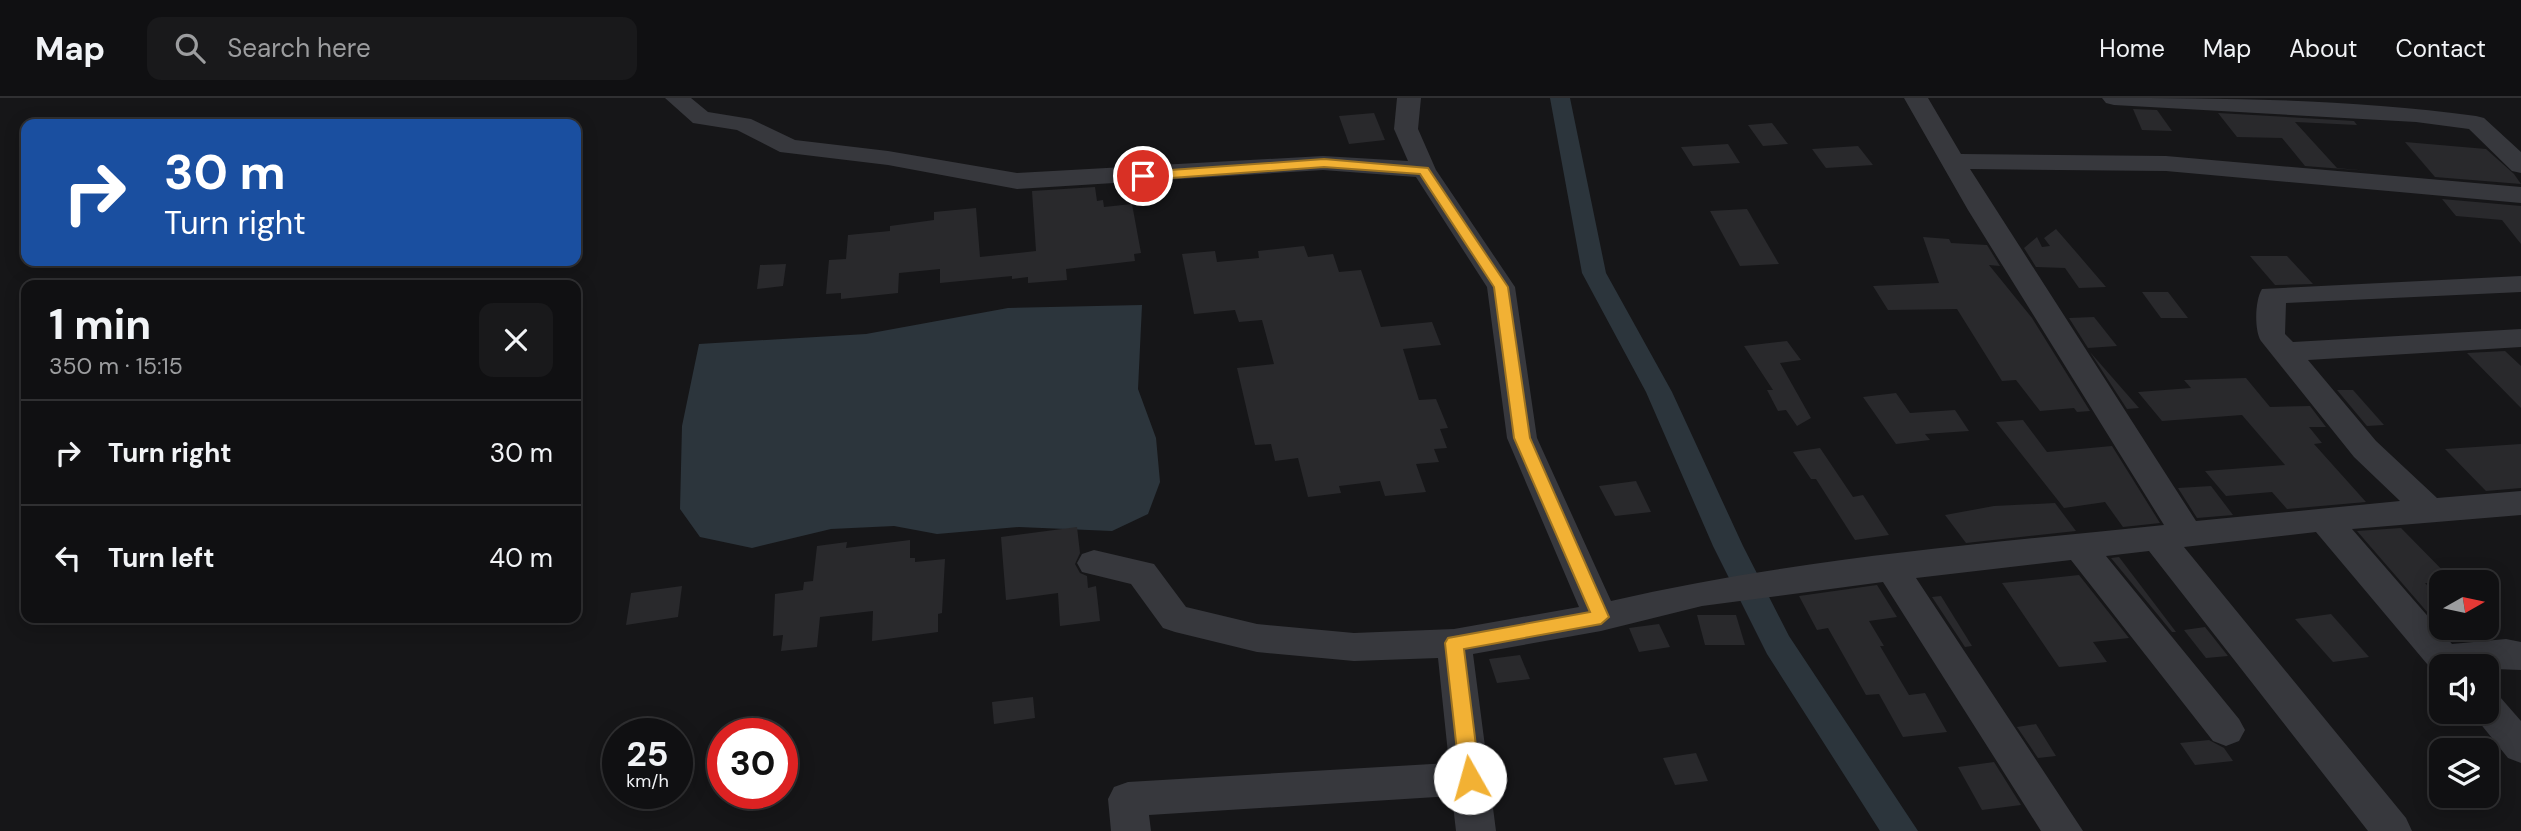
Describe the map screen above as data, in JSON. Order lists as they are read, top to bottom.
{
  "north": "right",
  "page": {
    "header": "Map",
    "search": "Search here",
    "nav": [
      "Home",
      "Map",
      "About",
      "Contact"
    ],
    "turn": ["30 m", "Turn right"],
    "heading": ["1 min", "350 m · 15:15"],
    "list": [
      {
        "name": "Turn right",
        "value": "30 m"
      },
      {
        "name": "Turn left",
        "value": "40 m"
      }
    ],
    "speed": "25 km/h",
    "limit": "30"
  }
}
